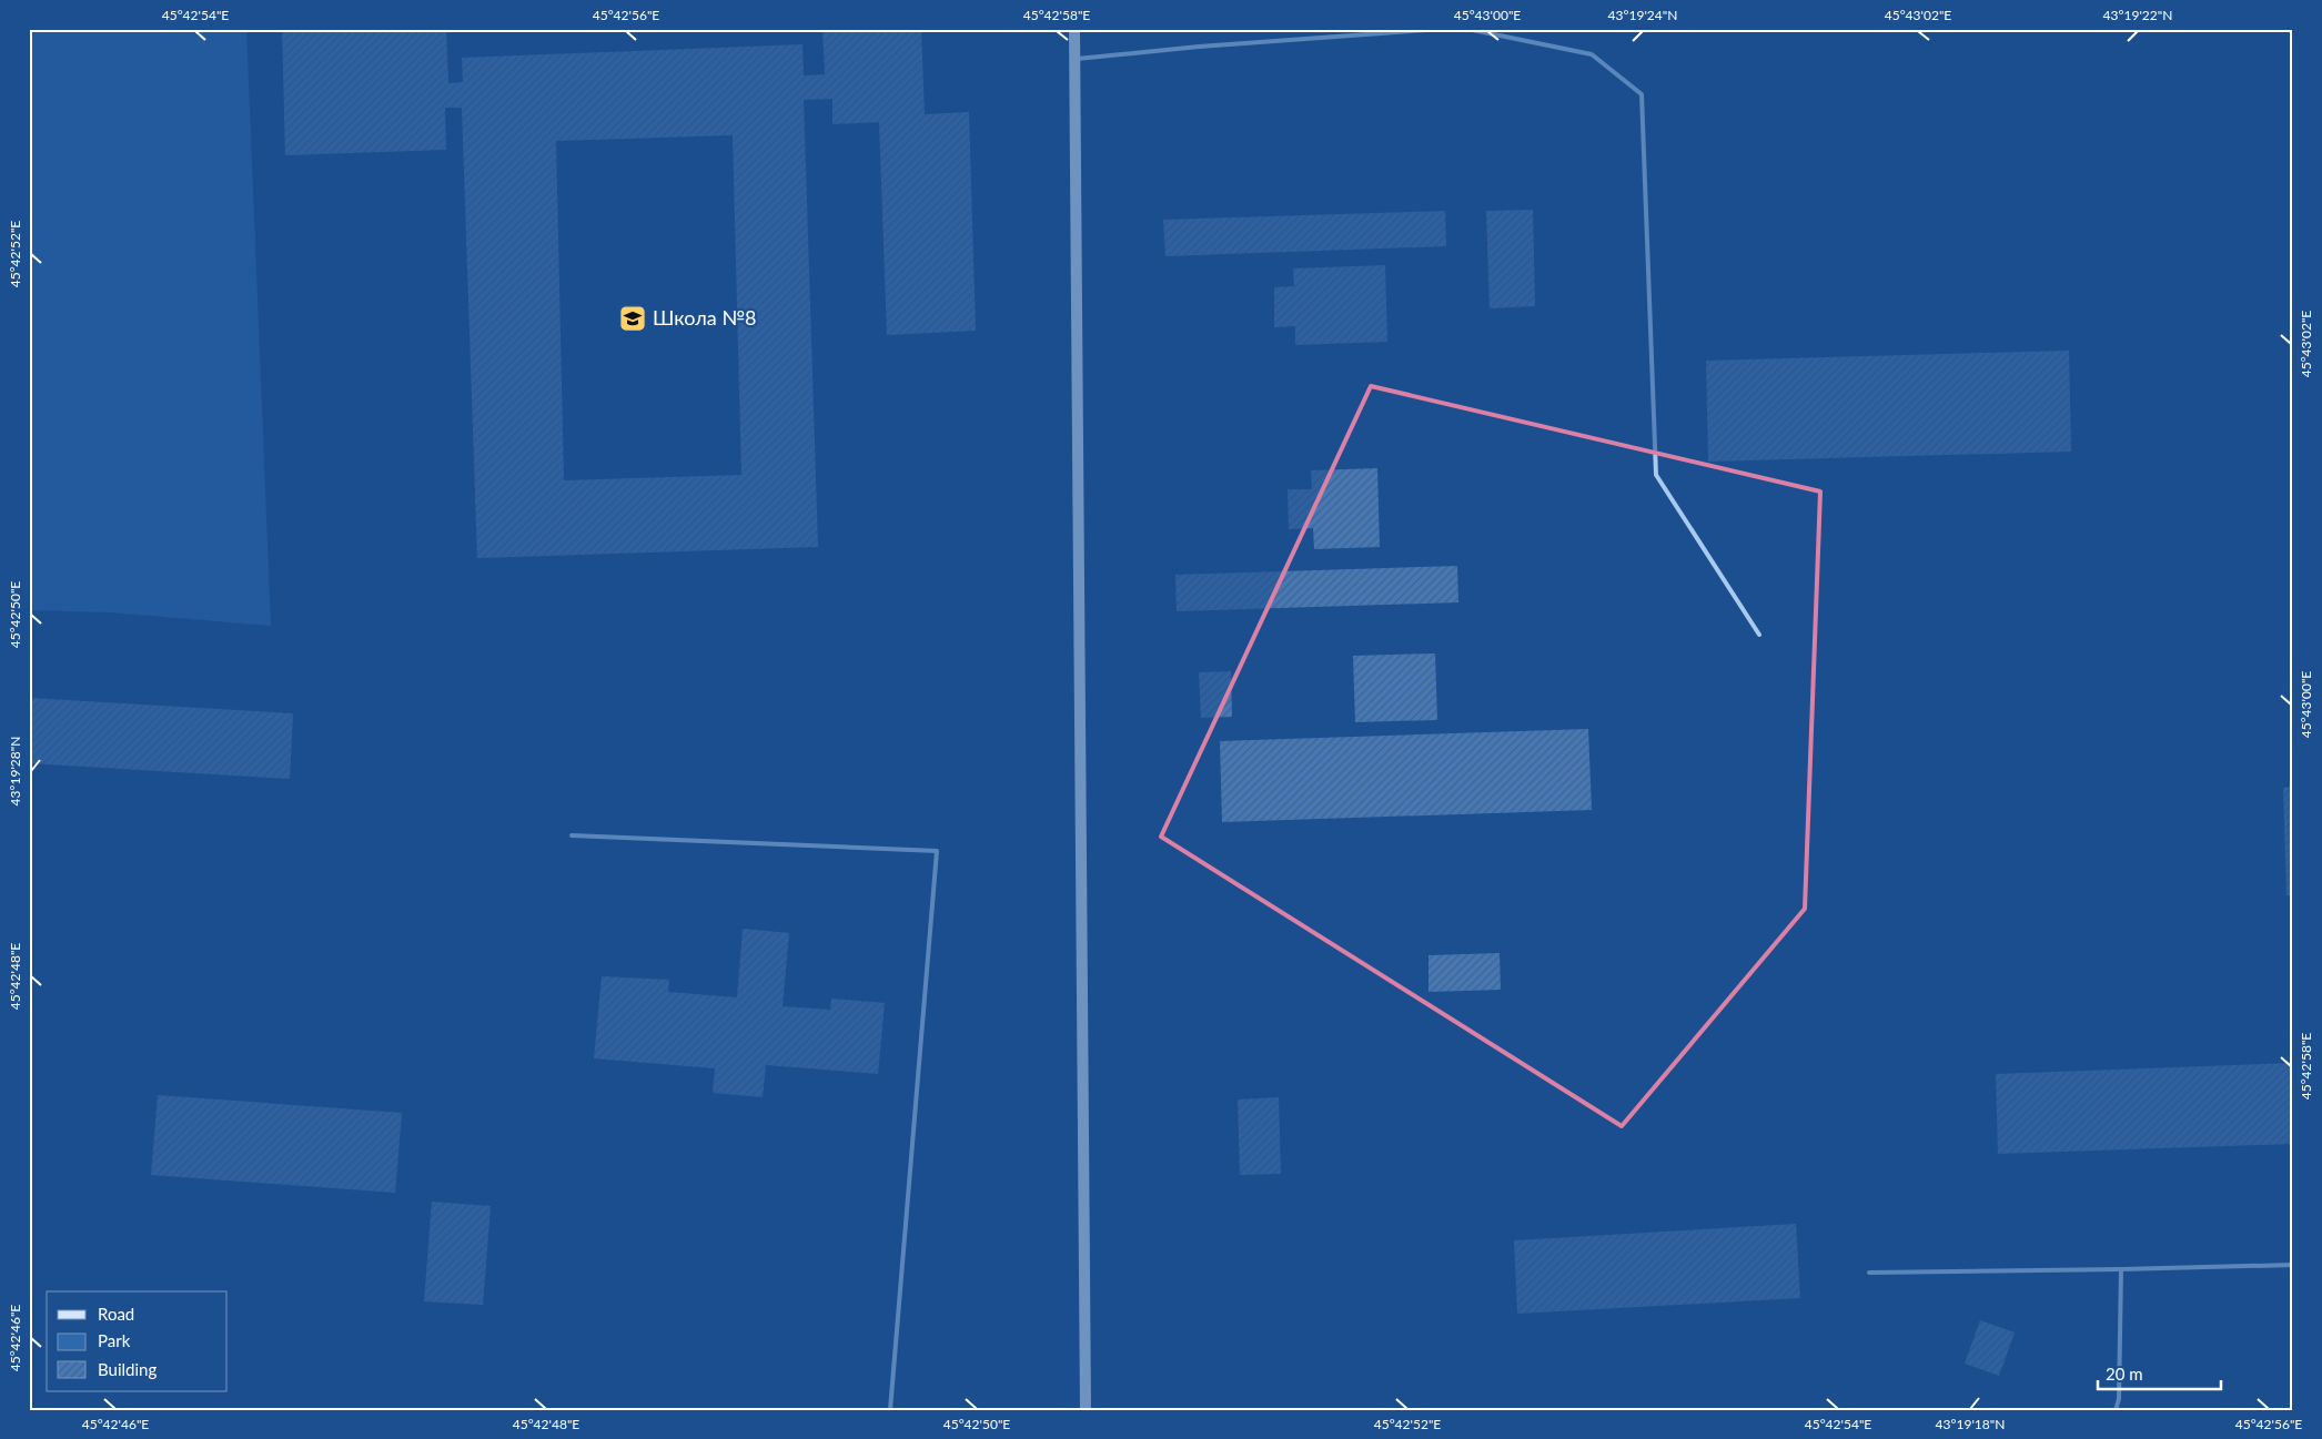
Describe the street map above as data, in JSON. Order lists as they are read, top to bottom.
{
  "places": {
    "school or university": ["Школа №8"]
  },
  "legend": ["Road", "Park", "Building"],
  "scale_bar": "20 m",
  "coordinates": [
    "45°42'54\"E",
    "45°42'56\"E",
    "45°42'58\"E",
    "45°43'00\"E",
    "43°19'24\"N",
    "45°43'02\"E",
    "43°19'22\"N",
    "45°42'52\"E",
    "45°42'50\"E",
    "43°19'28\"N",
    "45°42'48\"E",
    "45°42'46\"E",
    "43°19'18\"N"
  ]
}
